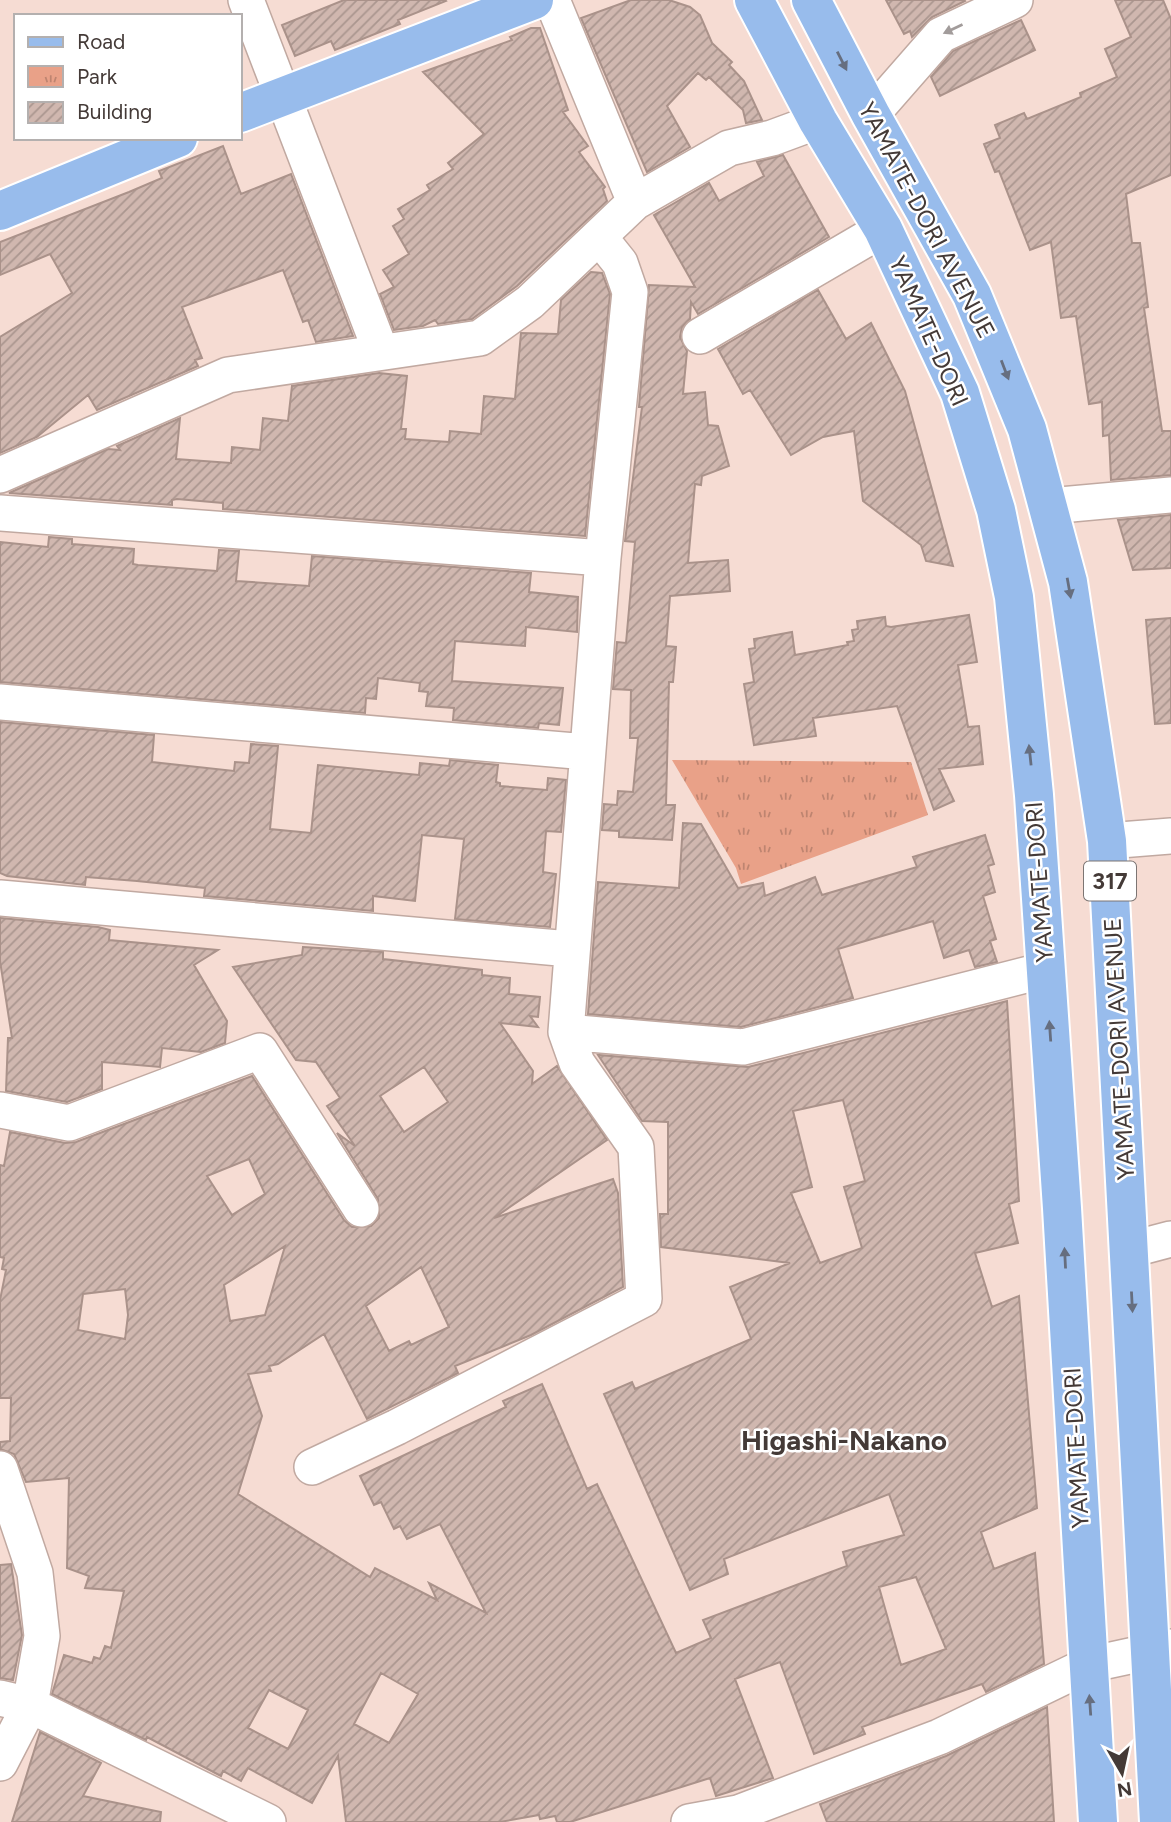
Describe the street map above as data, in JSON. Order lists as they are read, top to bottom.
{
  "streets": {
    "main road": ["YAMATE-DORI AVENUE", "YAMATE-DORI", "317"]
  },
  "one_way": ["YAMATE-DORI AVENUE", "YAMATE-DORI"],
  "districts": ["Higashi-Nakano"],
  "legend": ["Road", "Park", "Building"],
  "north": "bottom"
}
